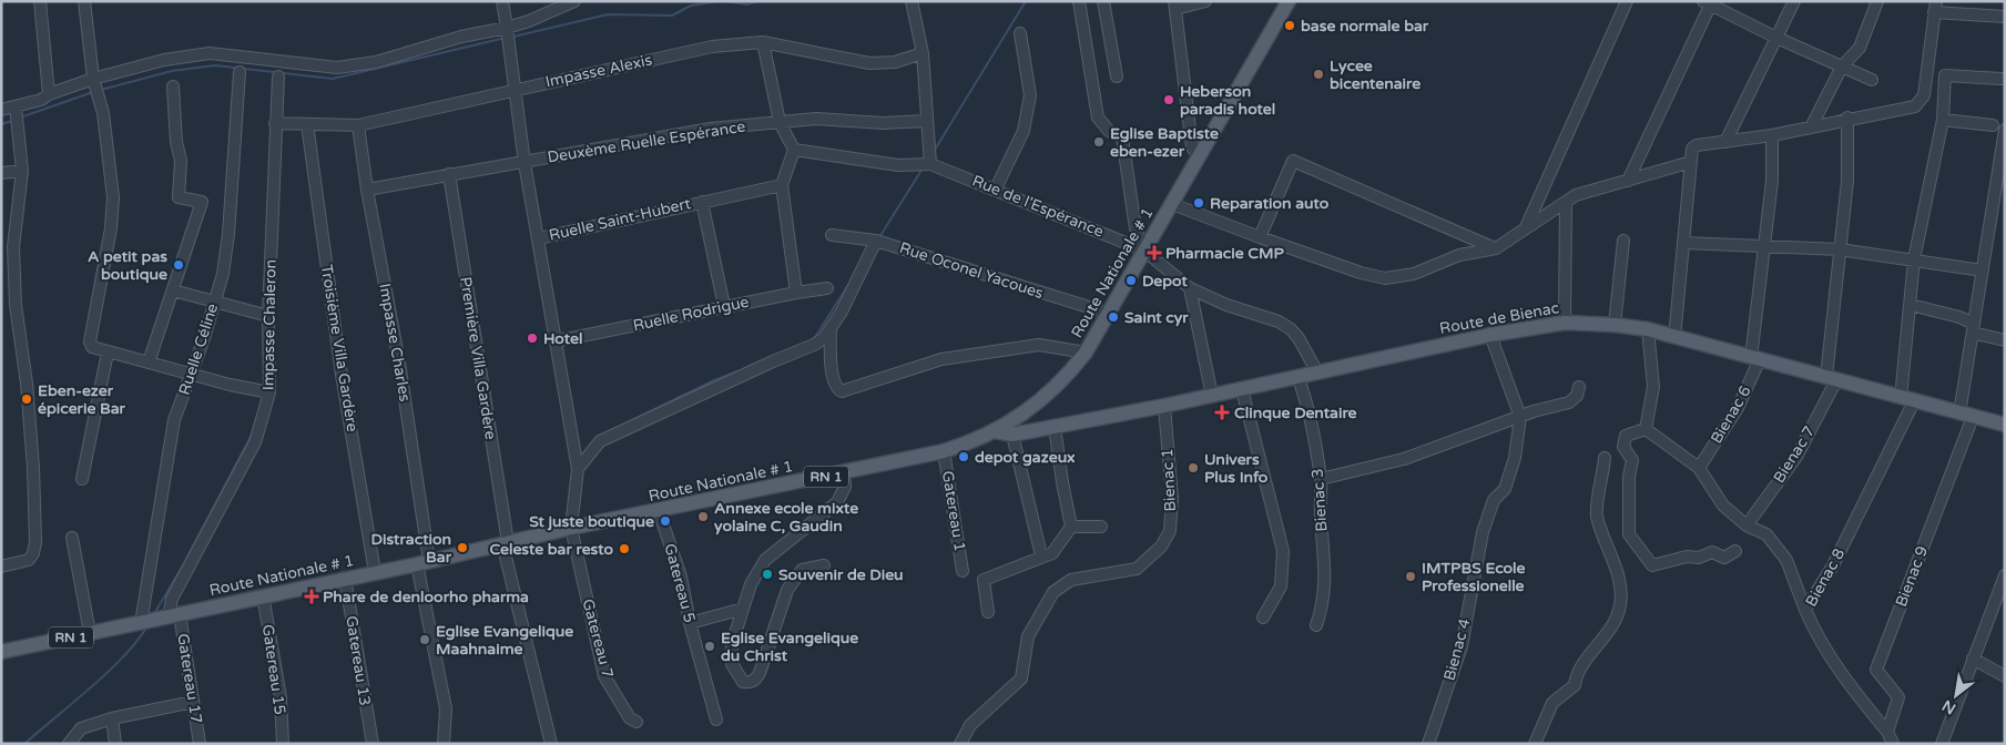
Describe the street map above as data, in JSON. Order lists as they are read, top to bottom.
{
  "streets": {
    "main road": ["Route Nationale # 1", "Route de Bienac", "RN 1"],
    "street": [
      "Impasse Alexis",
      "Deuxème Ruelle Espérance",
      "Rue de l'Espérance",
      "Ruelle Saint-Hubert",
      "Rue Oconel Yacoues",
      "Ruelle Rodrigue",
      "Impasse Chaleron",
      "Impasse Charles",
      "Troisième Villa Gardère",
      "Ruelle Céline",
      "Première Villa Gardère",
      "Bienac 6",
      "Bienac 7",
      "Bienac 1",
      "Bienac 3",
      "Gatereau 1",
      "Bienac 9",
      "Bienac 8",
      "Gatereau 5",
      "Gatereau 7",
      "Bienac 4",
      "Gatereau 13",
      "Gatereau 15",
      "Gatereau 17"
    ]
  },
  "crossings": [
    ["Impasse Alexis", "Impasse Chaleron"],
    ["Impasse Alexis", "Impasse Charles"],
    ["Impasse Alexis", "Troisième Villa Gardère"],
    ["Impasse Alexis", "Gatereau 7"],
    ["Deuxème Ruelle Espérance", "Impasse Charles"],
    ["Deuxème Ruelle Espérance", "Première Villa Gardère"],
    ["Deuxème Ruelle Espérance", "Gatereau 7"],
    ["Rue de l'Espérance", "Route Nationale # 1"],
    ["Ruelle Saint-Hubert", "Gatereau 7"],
    ["Rue Oconel Yacoues", "Route Nationale # 1"],
    ["Route Nationale # 1", "Route de Bienac"],
    ["Route Nationale # 1", "Impasse Chaleron"],
    ["Route Nationale # 1", "Impasse Charles"],
    ["Route Nationale # 1", "Troisième Villa Gardère"],
    ["Route Nationale # 1", "Ruelle Céline"],
    ["Route Nationale # 1", "Première Villa Gardère"],
    ["Route Nationale # 1", "Gatereau 1"],
    ["Route Nationale # 1", "Gatereau 5"],
    ["Route Nationale # 1", "Gatereau 7"],
    ["Route Nationale # 1", "Gatereau 13"],
    ["Route Nationale # 1", "Gatereau 15"],
    ["Route Nationale # 1", "Gatereau 17"],
    ["Ruelle Rodrigue", "Gatereau 7"],
    ["Route de Bienac", "Bienac 6"],
    ["Route de Bienac", "Bienac 7"],
    ["Route de Bienac", "Bienac 1"],
    ["Route de Bienac", "Bienac 3"],
    ["Route de Bienac", "Bienac 9"],
    ["Route de Bienac", "Bienac 8"],
    ["Route de Bienac", "Bienac 4"],
    ["Impasse Chaleron", "Gatereau 17"],
    ["Bienac 9", "Bienac 8"]
  ],
  "places": {
    "other": [
      "base normale bar",
      "Lycee bicentenaire",
      "Heberson paradis hotel",
      "Eglise Baptiste eben-ezer",
      "Reparation auto",
      "A petit pas boutique",
      "Depot",
      "Saint cyr",
      "Hotel",
      "Eben-ezer épicerie Bar",
      "depot gazeux",
      "Univers Plus Info",
      "Annexe ecole mixte yolaine C, Gaudin",
      "St juste boutique",
      "Distraction Bar",
      "Celeste bar resto",
      "Souvenir de Dieu",
      "IMTPBS Ecole Professionelle",
      "Eglise Evangelique Maahnaime",
      "Eglise Evangelique du Christ"
    ],
    "health": ["Pharmacie CMP", "Clinque Dentaire", "Phare de denloorho pharma"]
  },
  "north": "bottom left"
}
